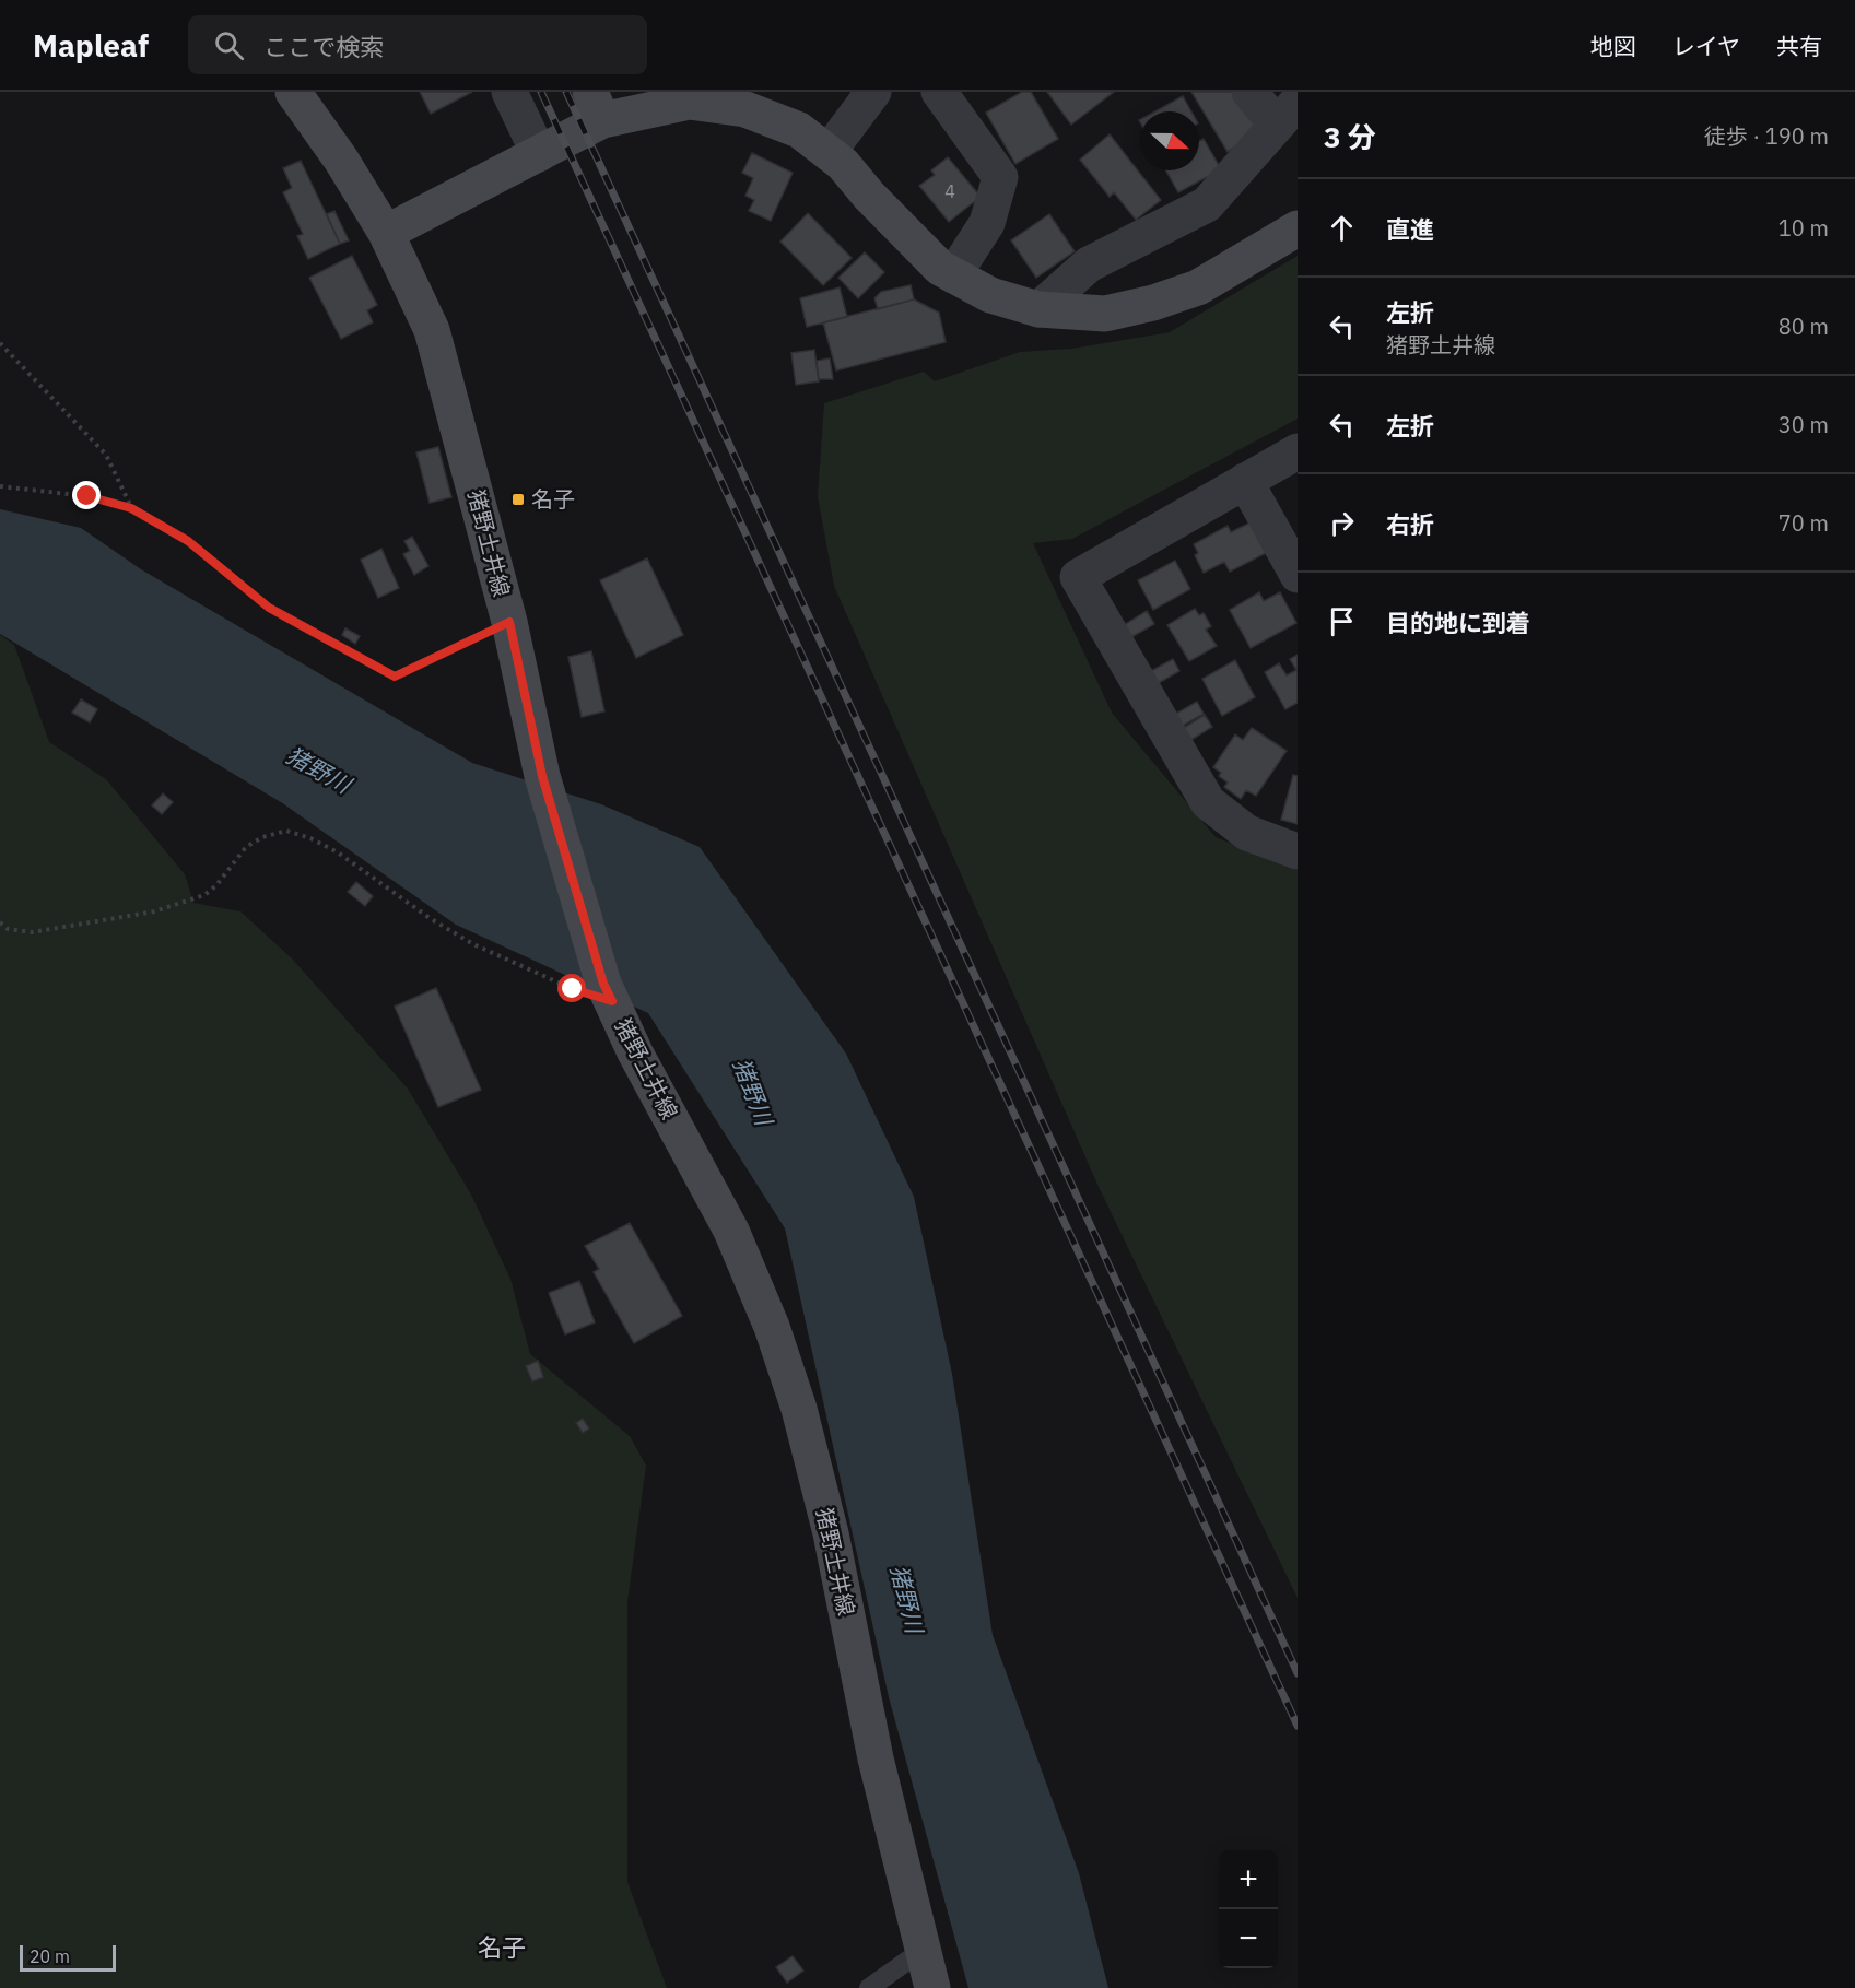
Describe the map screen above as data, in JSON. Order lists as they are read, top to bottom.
{
  "streets": {
    "main road": ["猪野土井線"]
  },
  "districts": ["名子"],
  "water": ["猪野川"],
  "places": {
    "transit": ["名子"]
  },
  "house_numbers": ["4"],
  "scale_bar": "20 m",
  "north": "right",
  "page": {
    "header": "Mapleaf",
    "search": "ここで検索",
    "nav": ["地図", "レイヤ", "共有"],
    "heading": ["3 分", "徒歩 · 190 m"],
    "list": [
      ["直進", "10 m"],
      ["左折", "猪野土井線", "80 m"],
      ["左折", "30 m"],
      ["右折", "70 m"],
      "目的地に到着"
    ],
    "map_buttons": ["+", "−"],
    "scale": "20 m"
  }
}
